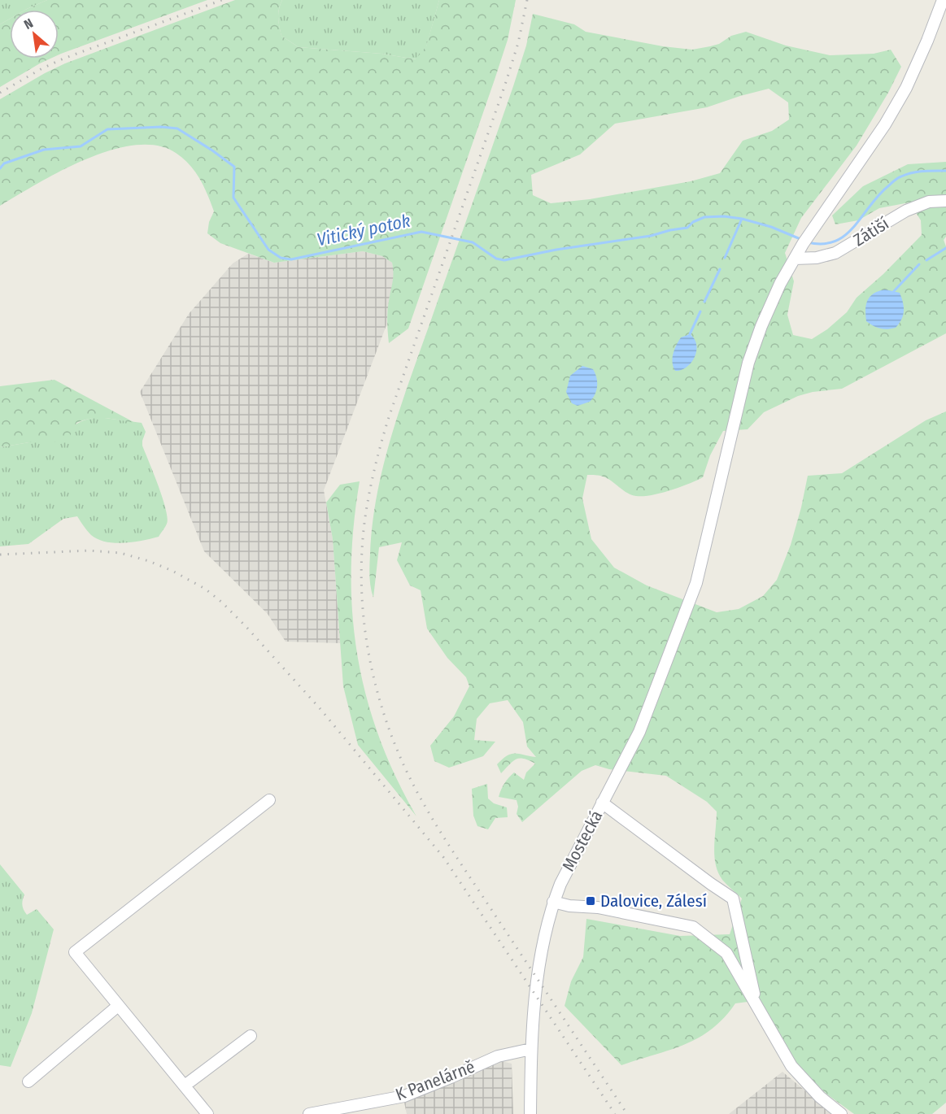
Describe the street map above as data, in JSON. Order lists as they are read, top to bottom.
{
  "streets": {
    "street": ["Zátiší", "Mostecká", "K Panelárně"]
  },
  "crossings": [
    ["Zátiší", "Mostecká"],
    ["Mostecká", "K Panelárně"]
  ],
  "water": ["Vitický potok"],
  "places": {
    "transit": ["Dalovice, Zálesí"]
  },
  "north": "top left"
}
